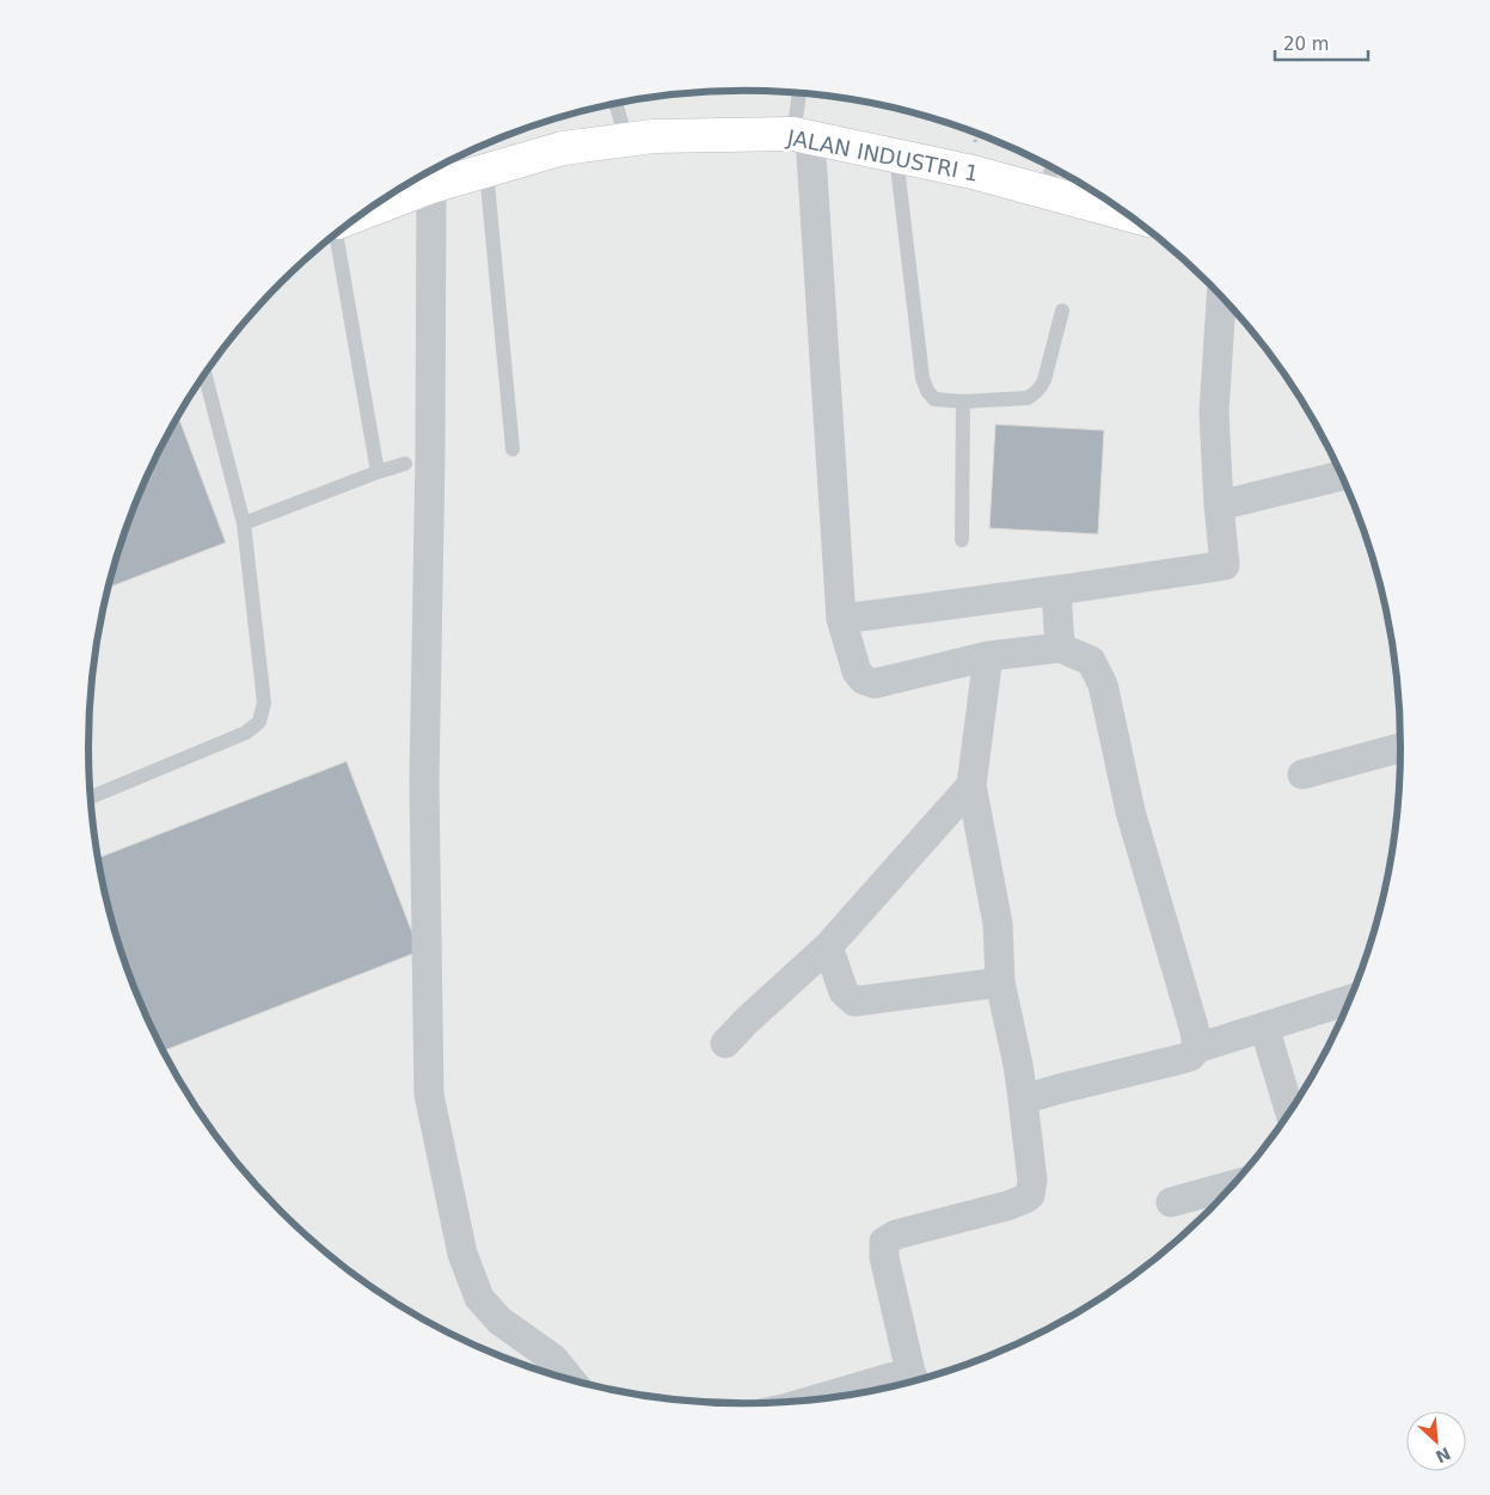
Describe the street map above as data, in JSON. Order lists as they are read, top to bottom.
{
  "streets": {
    "street": ["JALAN INDUSTRI 1"]
  },
  "scale_bar": "20 m",
  "north": "bottom right"
}
